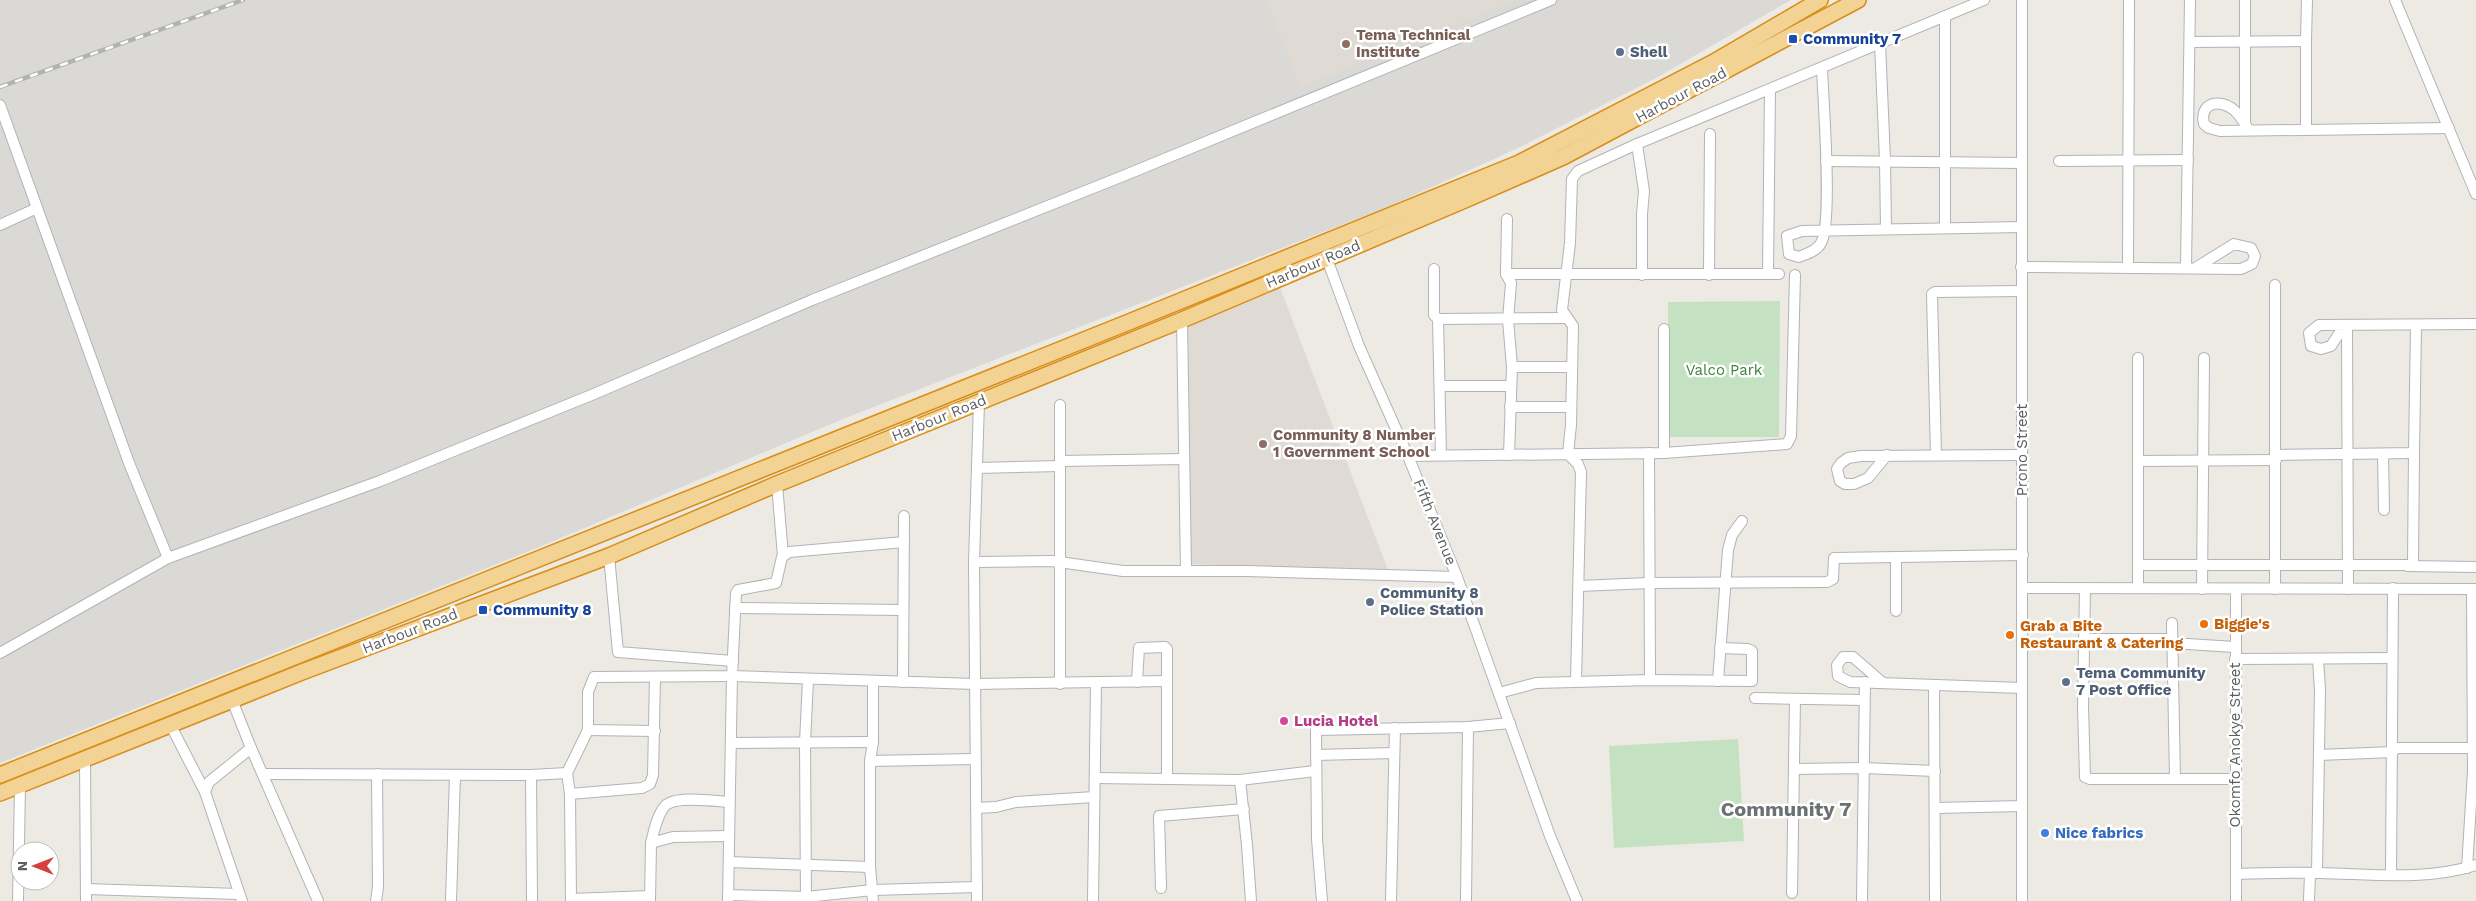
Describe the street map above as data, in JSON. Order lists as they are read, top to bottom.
{
  "streets": {
    "highway": ["Harbour Road"],
    "street": ["Prono Street", "Fifth Avenue", "Okomfo Anokye Street"]
  },
  "crossings": [
    ["Harbour Road", "Fifth Avenue"]
  ],
  "districts": ["Community 7"],
  "parks": ["Valco Park"],
  "places": {
    "transit": ["Community 7", "Community 8"],
    "other": [
      "Tema Technical Institute",
      "Shell",
      "Community 8 Number 1 Government School",
      "Community 8 Police Station",
      "Biggie's",
      "Grab a Bite Restaurant & Catering",
      "Tema Community 7 Post Office",
      "Lucia Hotel",
      "Nice fabrics"
    ]
  },
  "north": "left"
}
